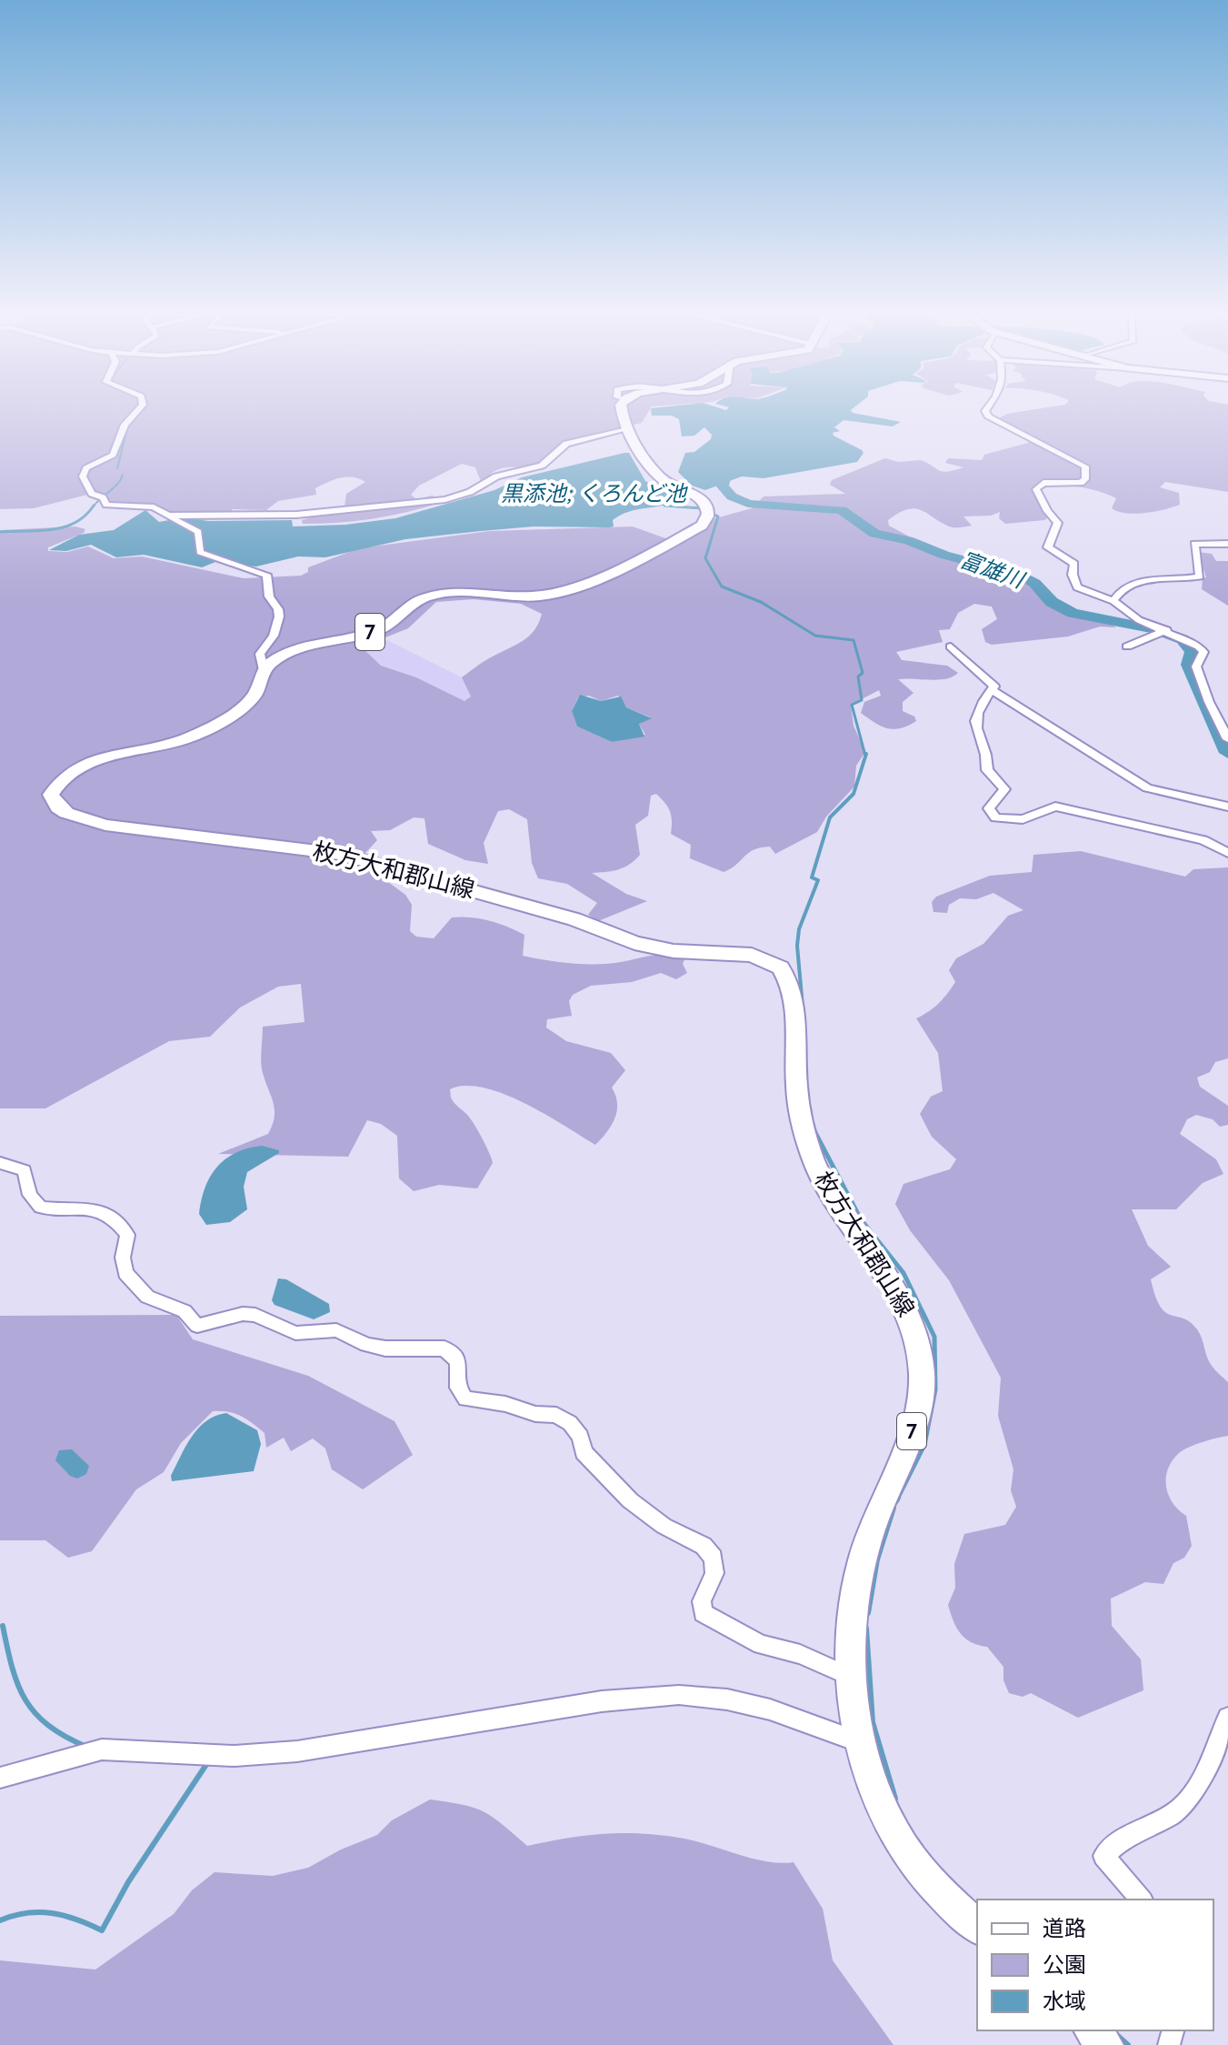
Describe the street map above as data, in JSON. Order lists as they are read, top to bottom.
{
  "streets": {
    "main road": ["7", "枚方大和郡山線"]
  },
  "crossings": [
    ["7", "枚方大和郡山線"]
  ],
  "water": ["黒添池; くろんど池", "富雄川"],
  "legend": ["道路", "公園", "水域"]
}
